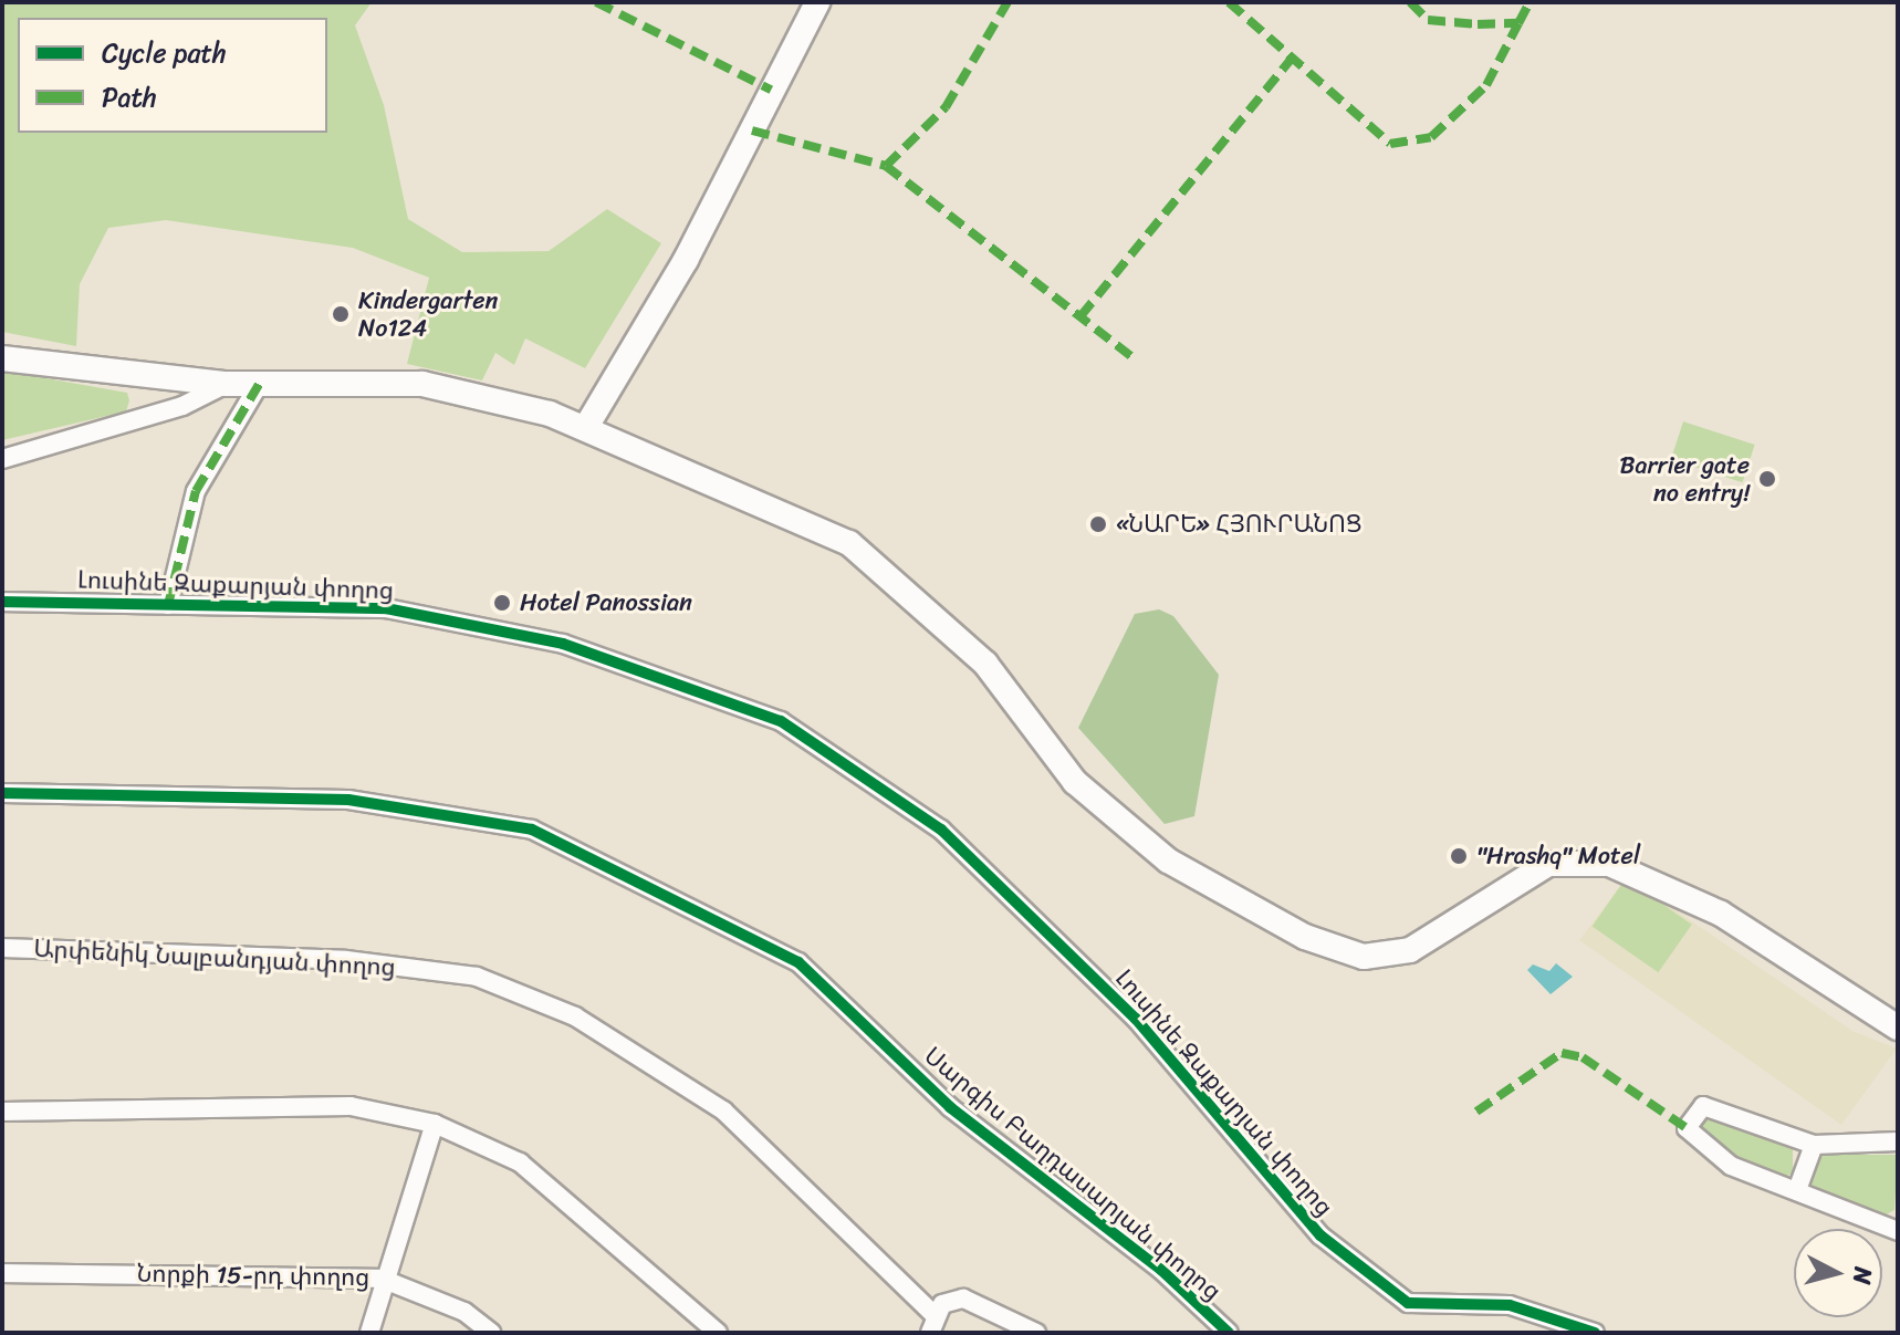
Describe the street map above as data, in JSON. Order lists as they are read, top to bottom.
{
  "streets": {
    "street": [
      "Լուսինե Զաքարյան փողոց",
      "Արփենիկ Նալբանդյան փողոց",
      "Սարգիս Բաղդասարյան փողոց",
      "Նորքի 15-րդ փողոց"
    ]
  },
  "places": [
    "Kindergarten No124",
    "Barrier gate no entry!",
    "«ՆԱՐԵ» ՀՅՈՒՐԱՆՈՑ",
    "Hotel Panossian",
    "\"Hrashq\" Motel"
  ],
  "legend": ["Cycle path", "Path"],
  "north": "right"
}
